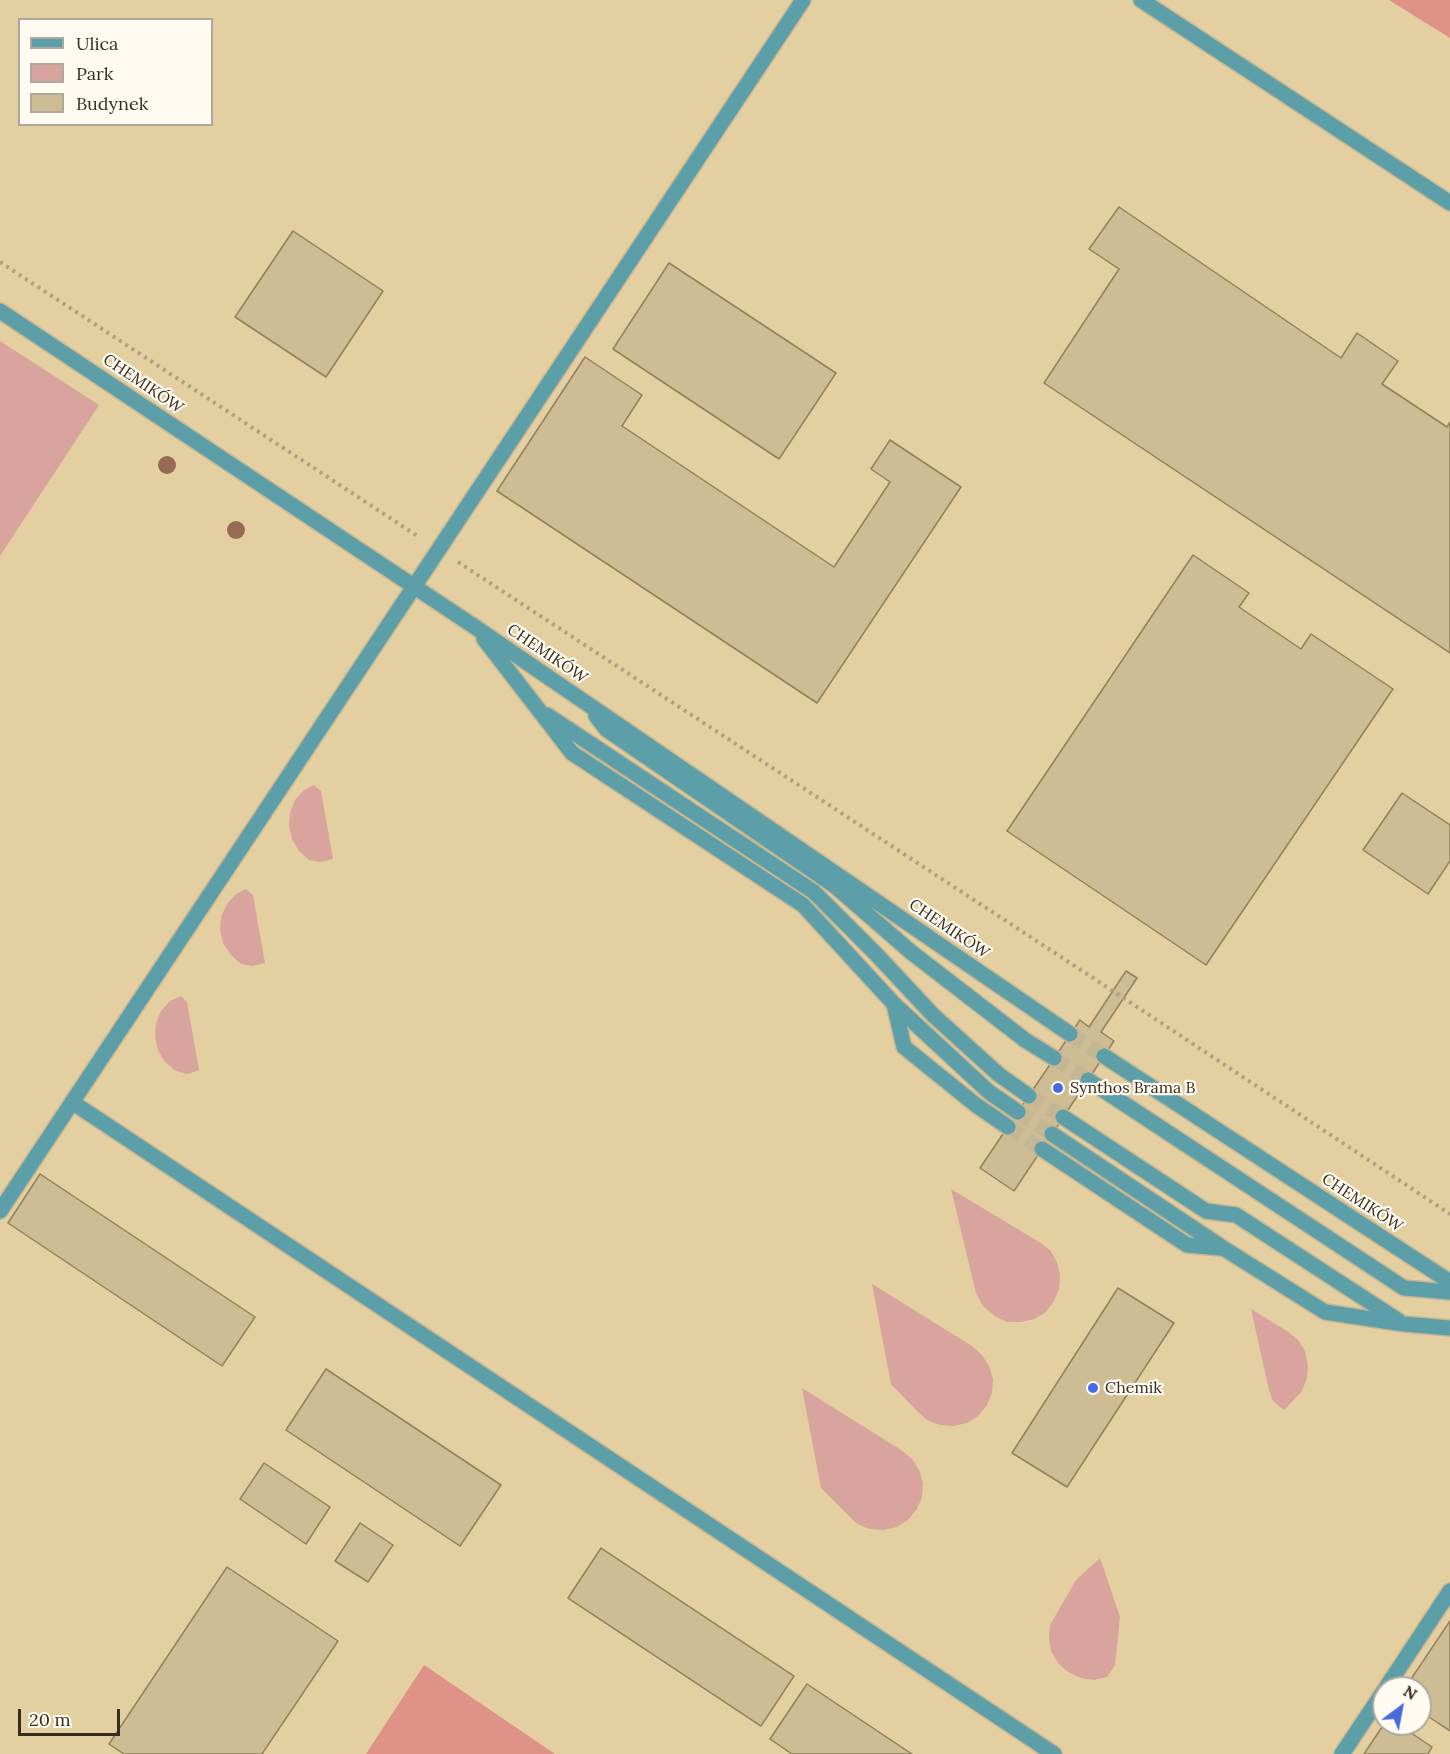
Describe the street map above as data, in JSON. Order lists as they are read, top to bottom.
{
  "streets": {
    "lane": ["CHEMIKÓW"]
  },
  "places": ["Synthos Brama B", "Chemik"],
  "legend": ["Ulica", "Park", "Budynek"],
  "scale_bar": "20 m",
  "north": "top right"
}
